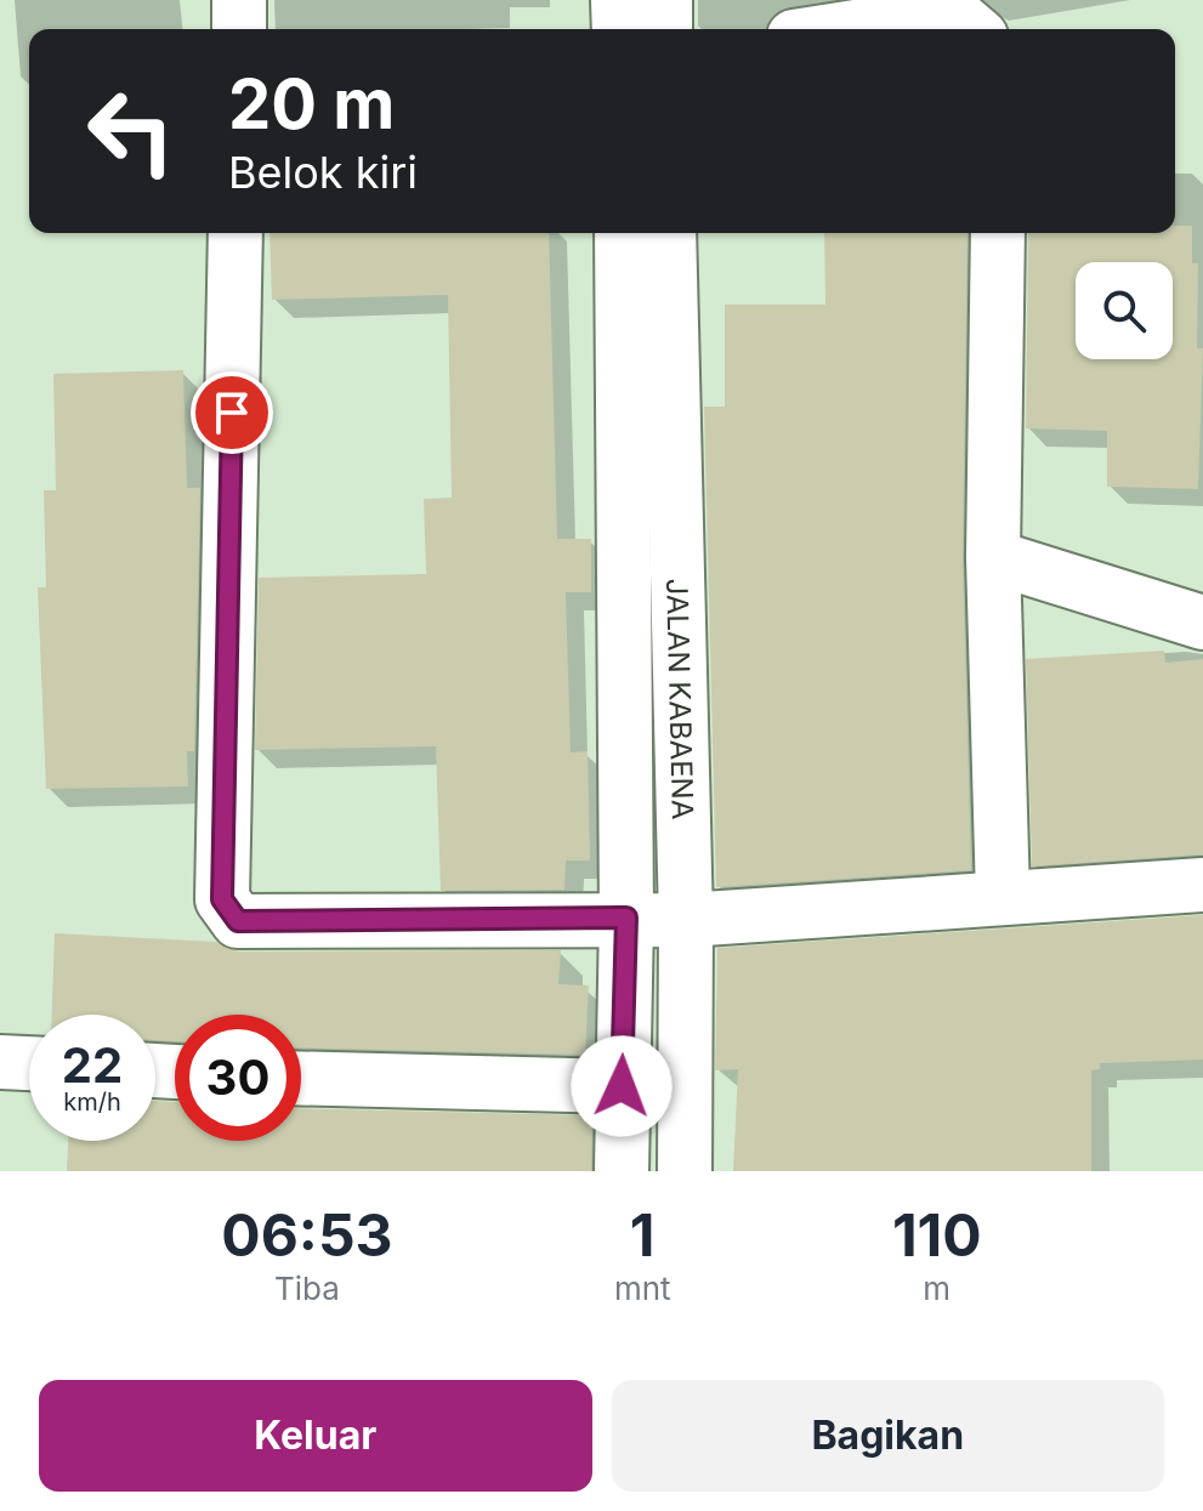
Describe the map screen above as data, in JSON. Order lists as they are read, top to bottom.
{
  "streets": {
    "street": ["JALAN KABAENA"]
  },
  "page": {
    "turn": ["20 m", "Belok kiri"],
    "speed": "22 km/h",
    "limit": "30",
    "eta": [
      "06:53",
      "Tiba",
      "1",
      "mnt",
      "110",
      "m"
    ],
    "buttons": ["Keluar", "Bagikan"]
  }
}
